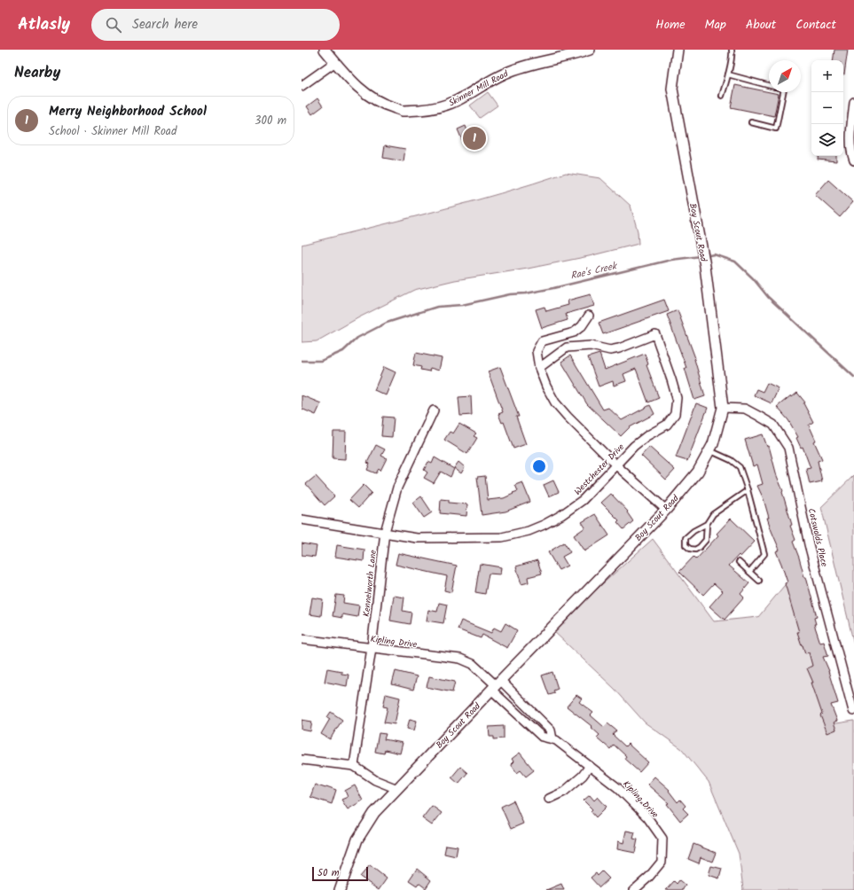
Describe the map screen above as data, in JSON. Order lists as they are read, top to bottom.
{
  "streets": {
    "street": [
      "Skinner Mill Road",
      "Boy Scout Road",
      "Westchester Drive",
      "Cotswolds Place",
      "Kennelworth Lane",
      "Kipling Drive"
    ]
  },
  "crossings": [
    ["Boy Scout Road", "Cotswolds Place"],
    ["Boy Scout Road", "Kipling Drive"],
    ["Westchester Drive", "Kennelworth Lane"],
    ["Kennelworth Lane", "Kipling Drive"]
  ],
  "water": ["Rae's Creek"],
  "scale_bar": "50 m",
  "north": "top right",
  "page": {
    "header": "Atlasly",
    "search": "Search here",
    "nav": [
      "Home",
      "Map",
      "About",
      "Contact"
    ],
    "heading": "Nearby",
    "map_buttons": ["+", "−"],
    "list": [
      {
        "mark": "1",
        "name": "Merry Neighborhood School",
        "note": "School · Skinner Mill Road",
        "value": "300 m"
      }
    ],
    "pins": "1",
    "scale": "50 m"
  }
}
